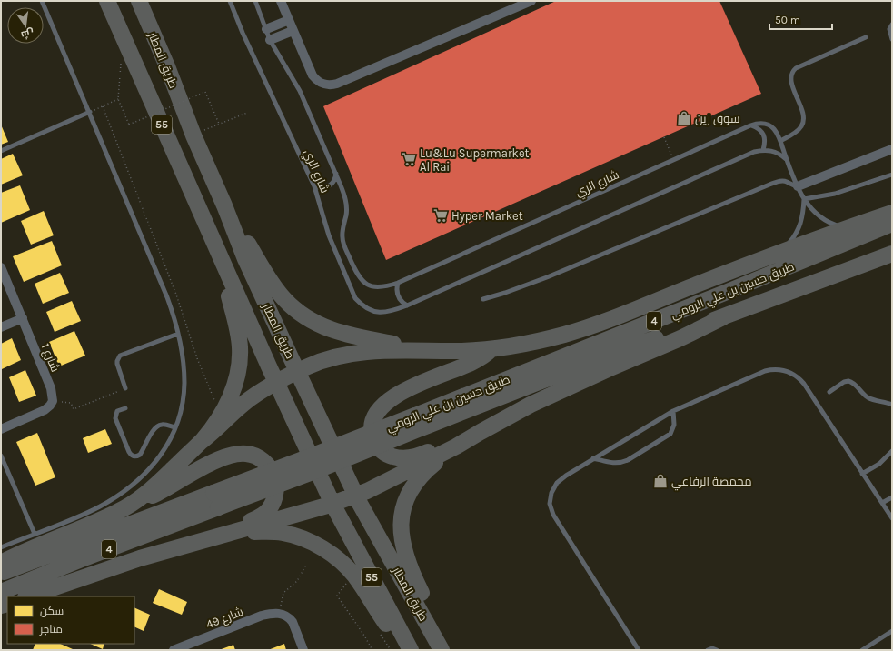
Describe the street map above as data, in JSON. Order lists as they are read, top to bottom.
{
  "streets": {
    "highway": [
      "طريق المطار",
      "55",
      "طريق حسين بن علي الرومي",
      "4"
    ],
    "street": ["شارع 1", "شارع 49"],
    "lane": ["شارع الري"]
  },
  "places": {
    "shop": ["سوق زين", "محمصة الرفاعي"],
    "supermarket": ["Lu&Lu Supermarket Al Rai", "Hyper Market"]
  },
  "legend": ["سكن", "متاجر"],
  "scale_bar": "50 m",
  "north": "bottom"
}
